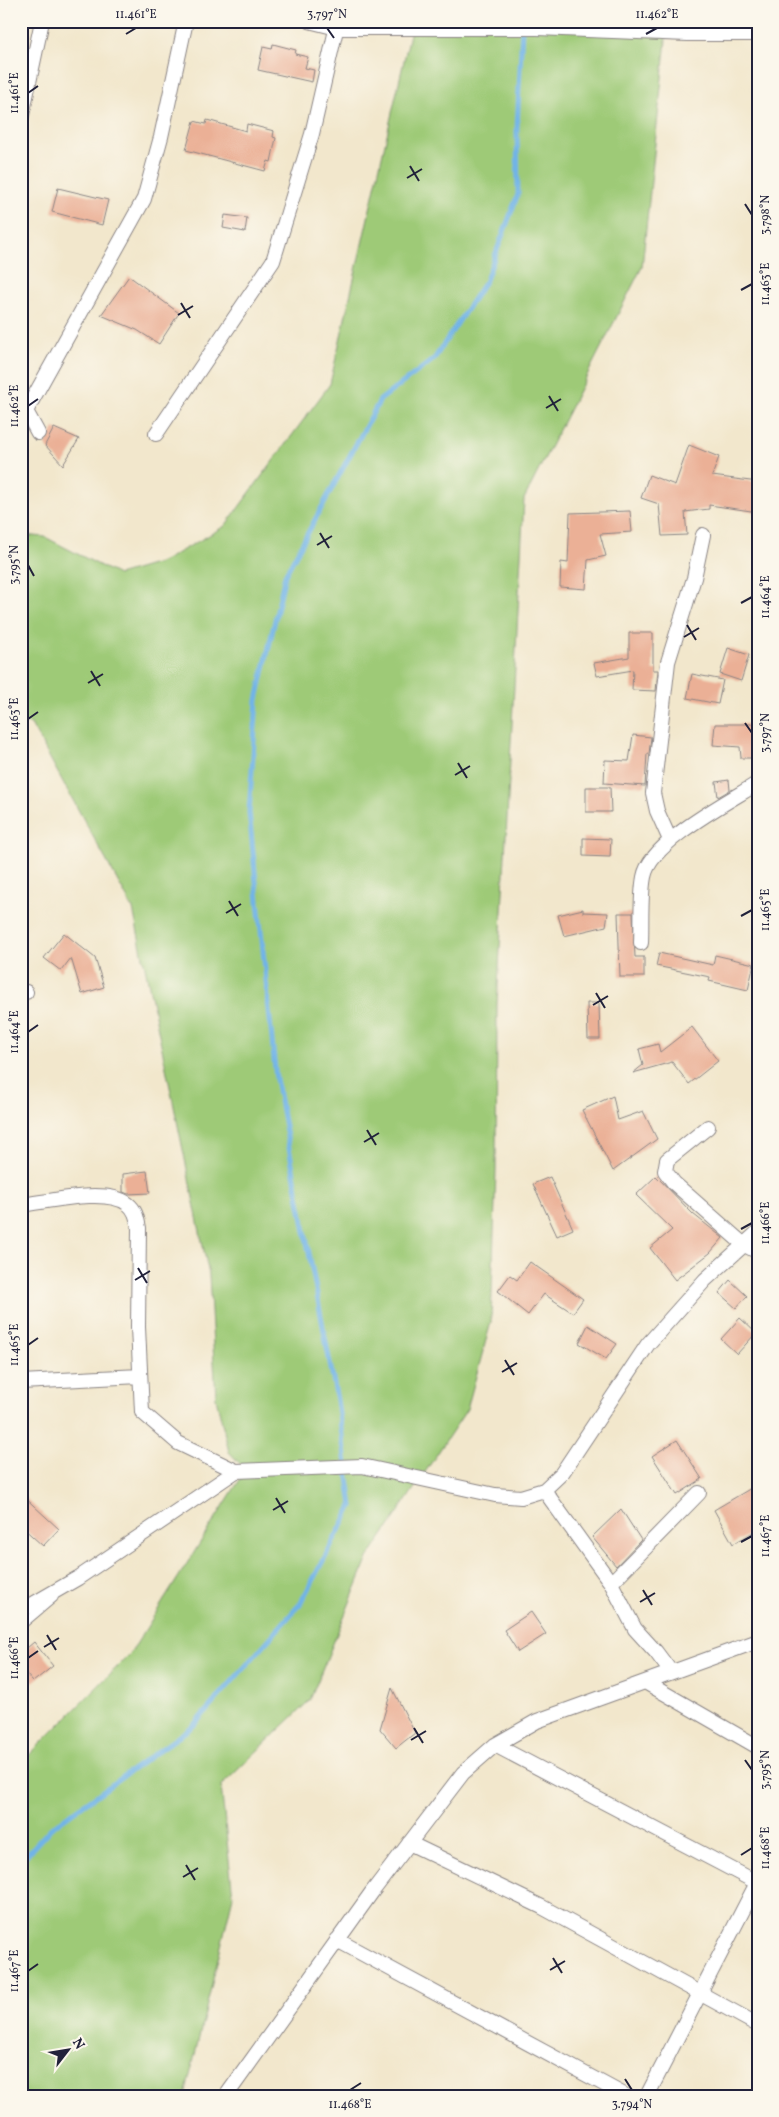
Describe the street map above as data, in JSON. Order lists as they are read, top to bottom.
{
  "north": "top right",
  "coordinates": [
    "11.461°E",
    "3.797°N",
    "11.462°E",
    "3.798°N",
    "11.463°E",
    "3.795°N",
    "11.464°E",
    "11.465°E",
    "11.466°E",
    "11.467°E",
    "11.468°E",
    "3.794°N"
  ]
}
